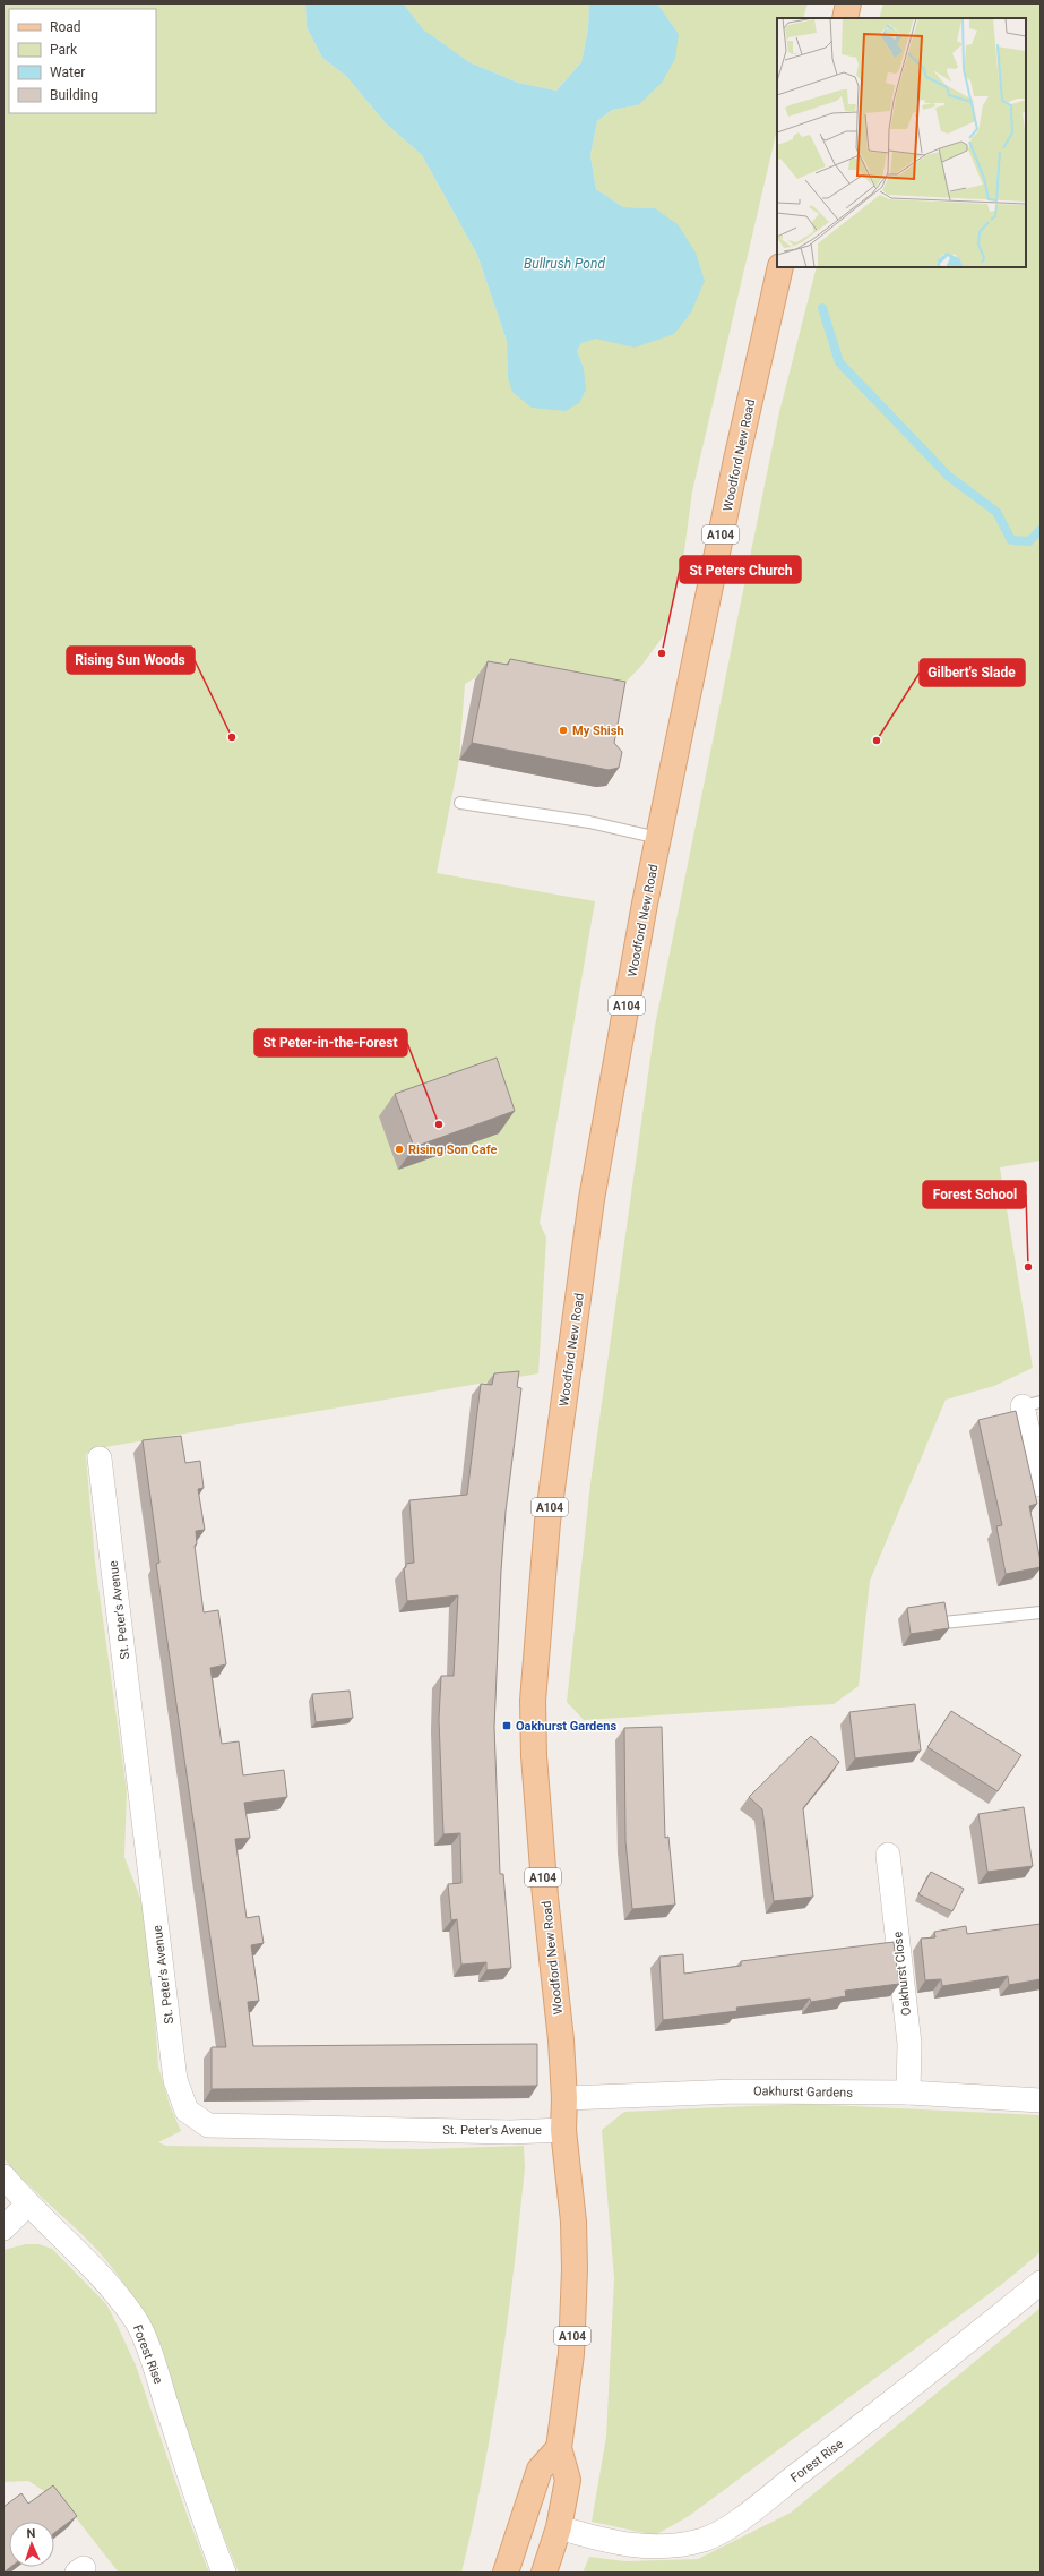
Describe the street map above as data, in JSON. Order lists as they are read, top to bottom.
{
  "streets": {
    "main road": ["Woodford New Road", "A104"],
    "street": [
      "St. Peter's Avenue",
      "Oakhurst Close",
      "Oakhurst Gardens",
      "Forest Rise"
    ]
  },
  "crossings": [
    ["Woodford New Road", "St. Peter's Avenue"],
    ["Woodford New Road", "Oakhurst Gardens"],
    ["Woodford New Road", "Forest Rise"],
    ["Oakhurst Close", "Oakhurst Gardens"]
  ],
  "water": ["Bullrush Pond"],
  "places": {
    "other": [
      "St Peters Church",
      "My Shish",
      "Rising Sun Woods",
      "Gilbert's Slade",
      "St Peter-in-the-Forest",
      "Rising Son Cafe",
      "Forest School"
    ],
    "transit": ["Oakhurst Gardens"]
  },
  "legend": [
    "Road",
    "Park",
    "Water",
    "Building"
  ],
  "north": "top"
}
